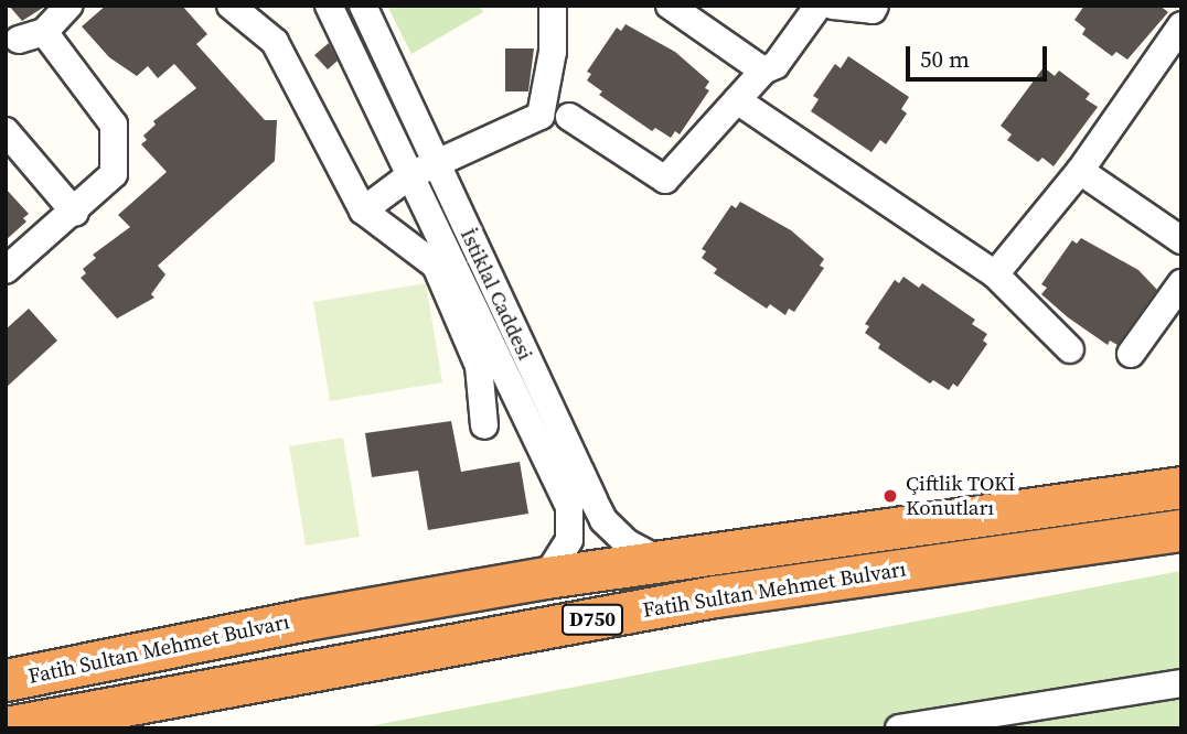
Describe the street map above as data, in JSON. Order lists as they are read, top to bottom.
{
  "streets": {
    "highway": ["Fatih Sultan Mehmet Bulvarı", "D750"],
    "street": ["İstiklal Caddesi"]
  },
  "crossings": [
    ["İstiklal Caddesi", "Fatih Sultan Mehmet Bulvarı"]
  ],
  "places": ["Çiftlik TOKİ Konutları"],
  "scale_bar": "50 m"
}
